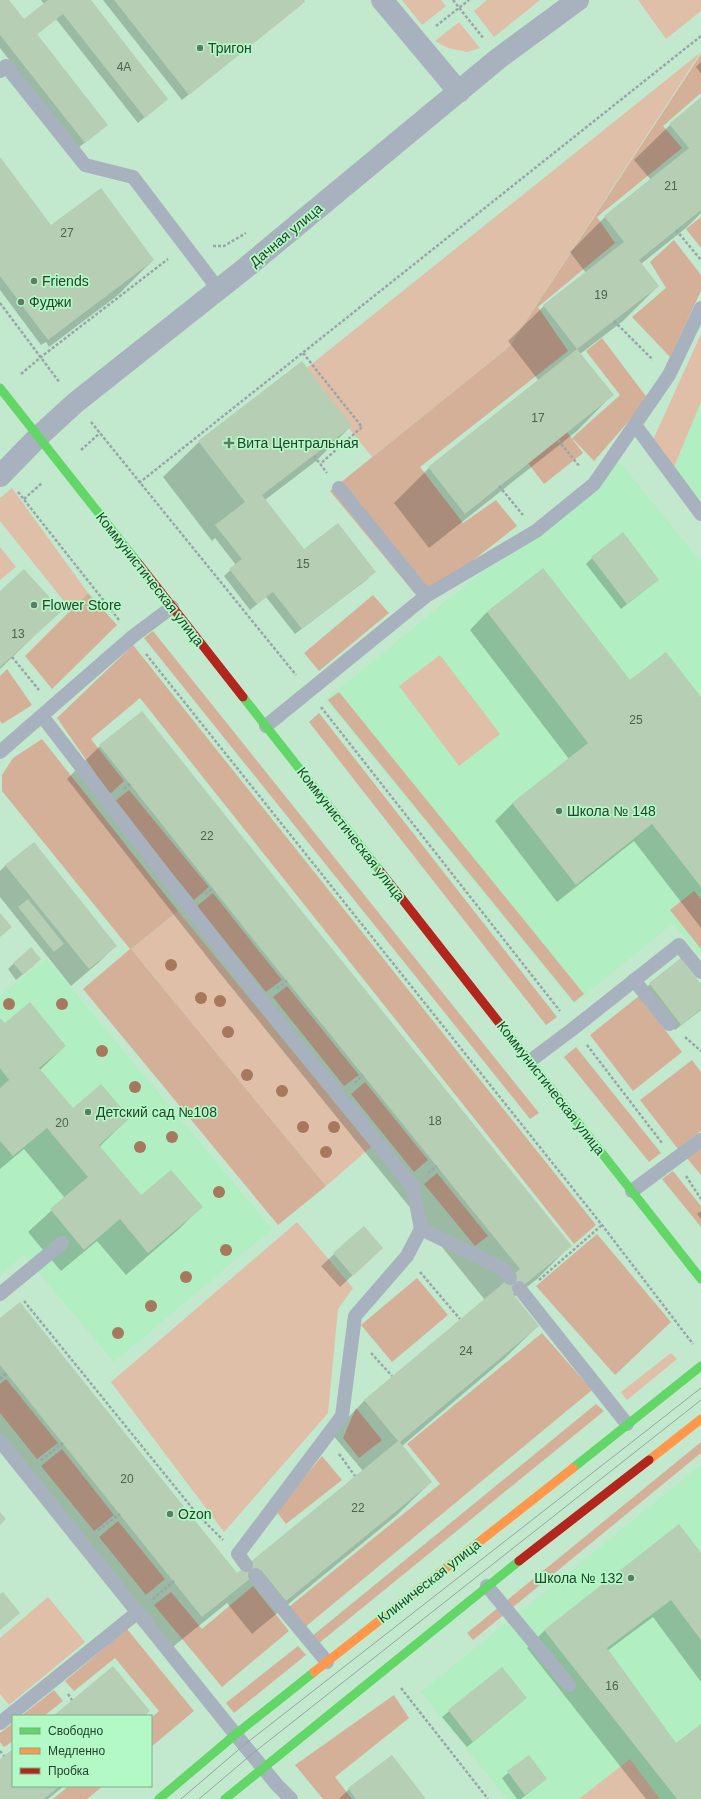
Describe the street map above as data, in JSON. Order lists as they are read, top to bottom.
{
  "streets": {
    "street": ["Дачная улица", "Коммунистическая улица", "Клиническая улица"]
  },
  "crossings": [
    ["Дачная улица", "Коммунистическая улица"]
  ],
  "places": {
    "other": [
      "Тригон",
      "Friends",
      "Фуджи",
      "Flower Store",
      "Школа № 148",
      "Детский сад №108",
      "Ozon",
      "Школа № 132"
    ],
    "health": ["Вита Центральная"]
  },
  "house_numbers": [
    "4А",
    "21",
    "27",
    "19",
    "17",
    "15",
    "13",
    "25",
    "22",
    "18",
    "20",
    "24",
    "20",
    "22",
    "16"
  ],
  "legend": ["Свободно", "Медленно", "Пробка"]
}
